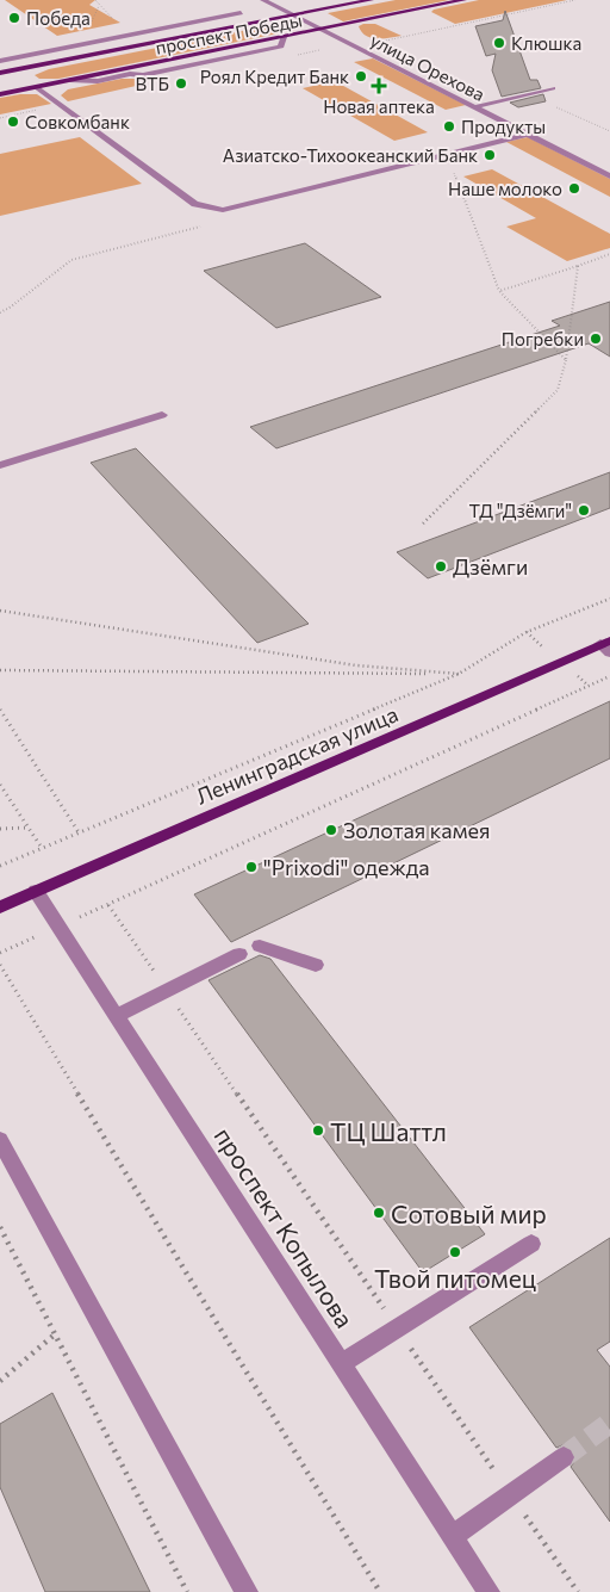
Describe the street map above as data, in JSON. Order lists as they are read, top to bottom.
{
  "streets": {
    "main road": ["проспект Победы", "Ленинградская улица"],
    "street": ["улица Орехова", "проспект Копылова"]
  },
  "crossings": [
    ["проспект Победы", "улица Орехова"],
    ["Ленинградская улица", "проспект Копылова"]
  ],
  "places": {
    "other": [
      "Победа",
      "Клюшка",
      "Роял Кредит Банк",
      "ВТБ",
      "Совкомбанк",
      "Продукты",
      "Азиатско-Тихоокеанский Банк",
      "Наше молоко",
      "Погребки",
      "ТД \"Дзёмги\"",
      "Дзёмги",
      "Золотая камея",
      "\"Prixodi\" одежда",
      "ТЦ Шаттл",
      "Сотовый мир",
      "Твой питомец"
    ],
    "health": ["Новая аптека"]
  }
}
